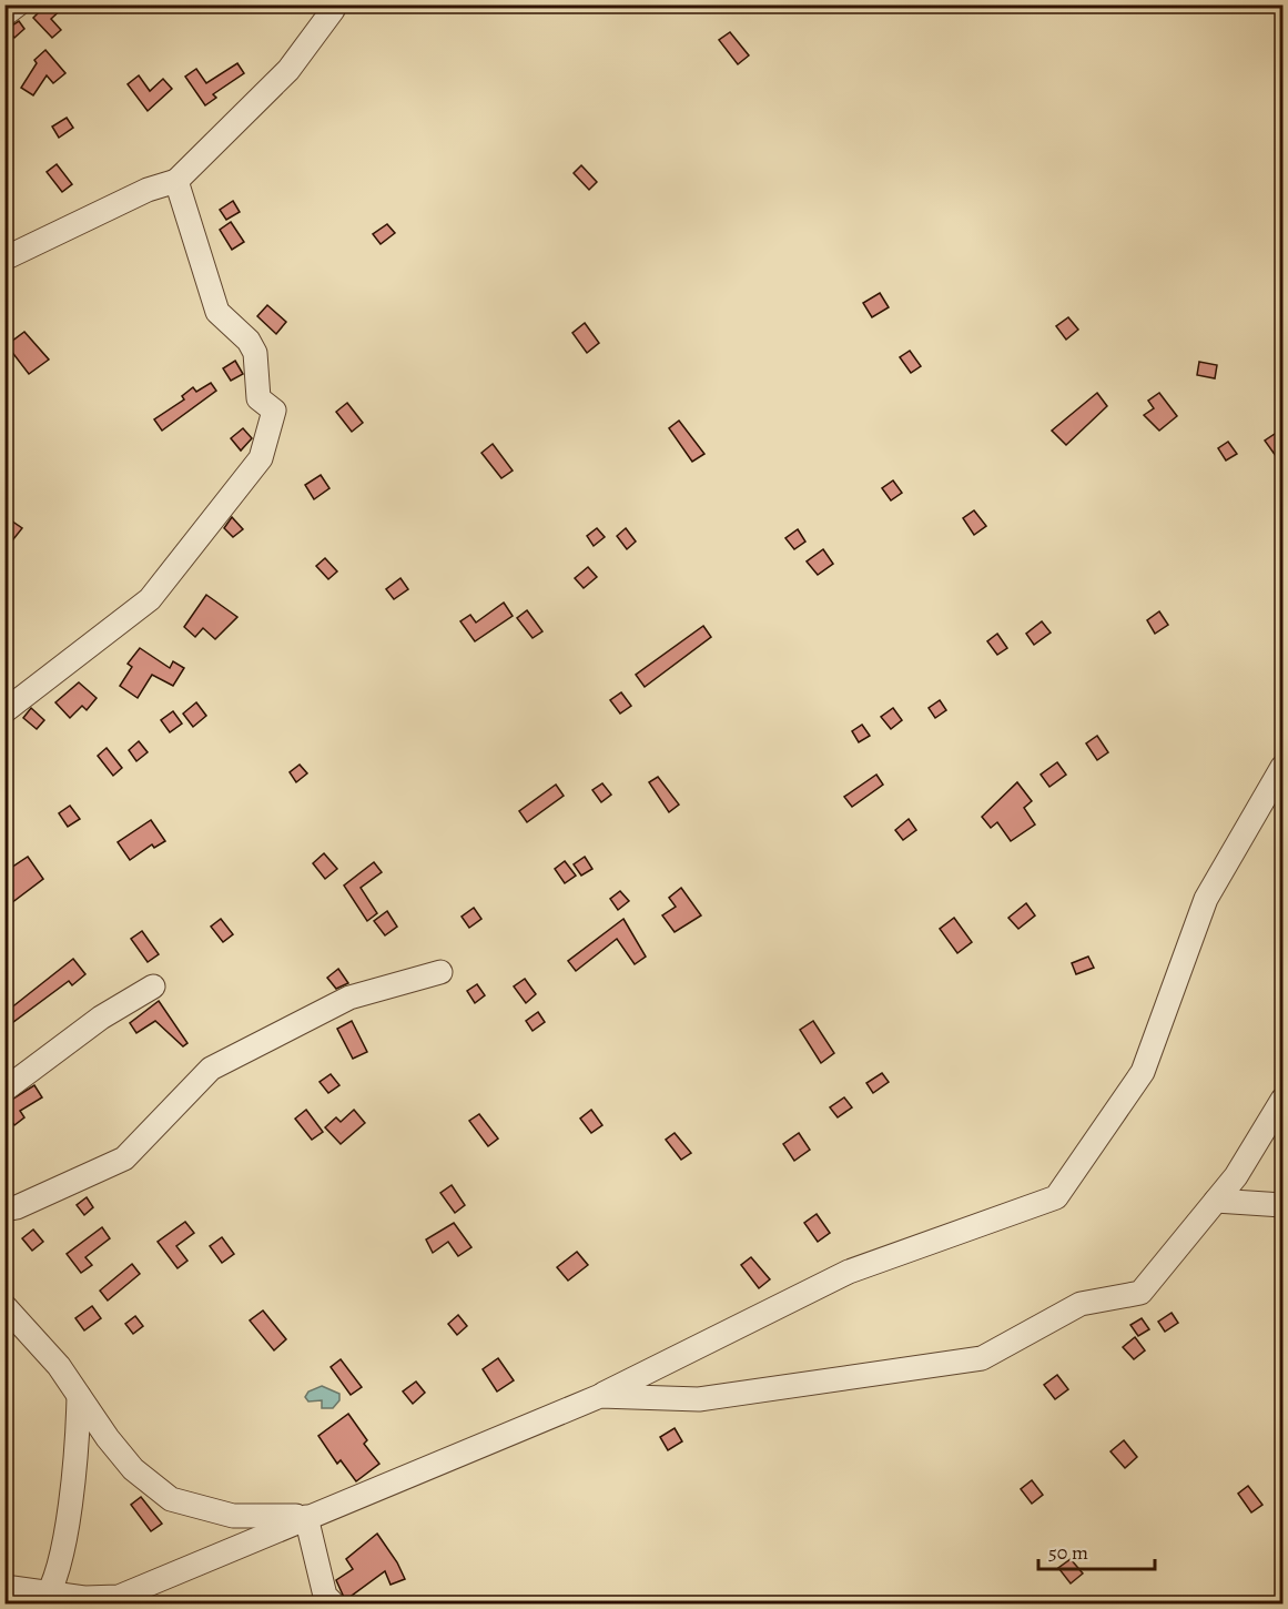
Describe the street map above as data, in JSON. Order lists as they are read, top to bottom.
{
  "scale_bar": "50 m"
}
